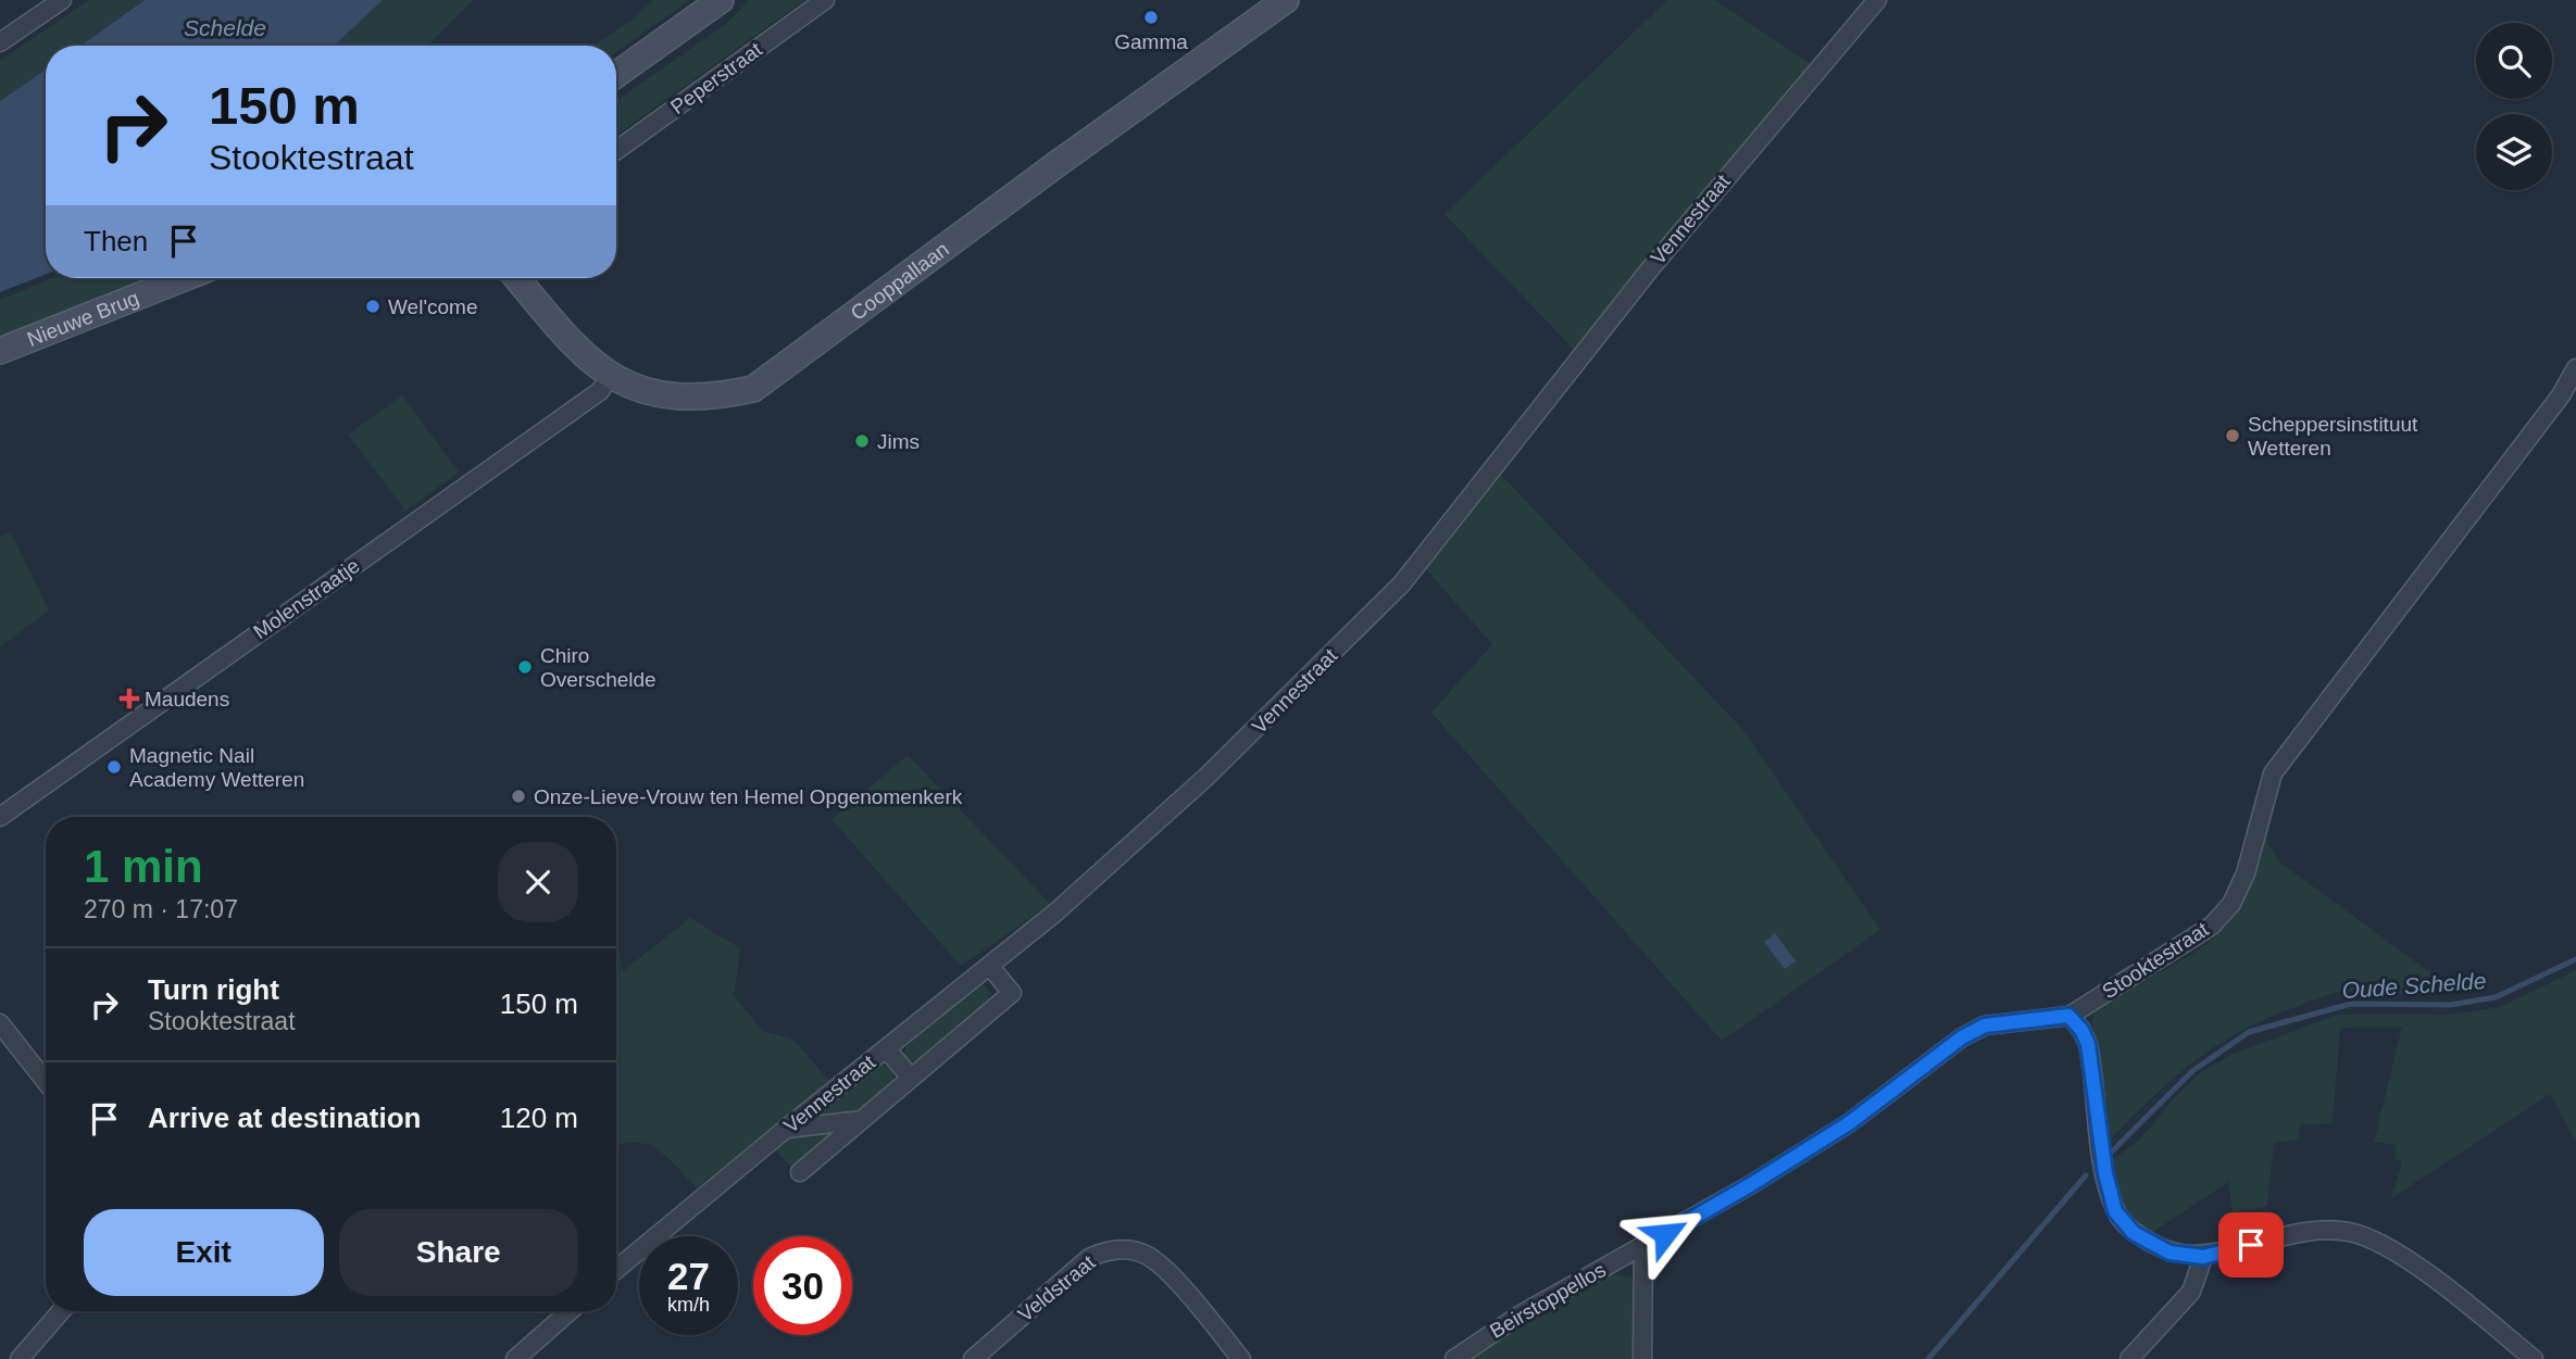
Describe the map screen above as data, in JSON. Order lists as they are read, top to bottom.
{
  "streets": {
    "street": [
      "Peperstraat",
      "Vennestraat",
      "Cooppallaan",
      "Nieuwe Brug",
      "Molenstraatje",
      "Stooktestraat",
      "Veldstraat",
      "Beirstoppellos"
    ]
  },
  "crossings": [
    ["Cooppallaan", "Molenstraatje"],
    ["Stooktestraat", "Beirstoppellos"]
  ],
  "water": ["Schelde", "Oude Schelde"],
  "places": {
    "other": [
      "Gamma",
      "Wel'come",
      "Scheppersinstituut Wetteren",
      "Jims",
      "Chiro Overschelde",
      "Magnetic Nail Academy Wetteren",
      "Onze-Lieve-Vrouw ten Hemel Opgenomenkerk"
    ],
    "health": ["Maudens"]
  },
  "page": {
    "turn": ["150 m", "Stooktestraat"],
    "then": "Then",
    "heading": ["1 min", "270 m · 17:07"],
    "list": [
      {
        "name": "Turn right",
        "note": "Stooktestraat",
        "value": "150 m"
      },
      {
        "name": "Arrive at destination",
        "value": "120 m"
      }
    ],
    "buttons": ["Exit", "Share"],
    "speed": "27 km/h",
    "limit": "30"
  }
}
